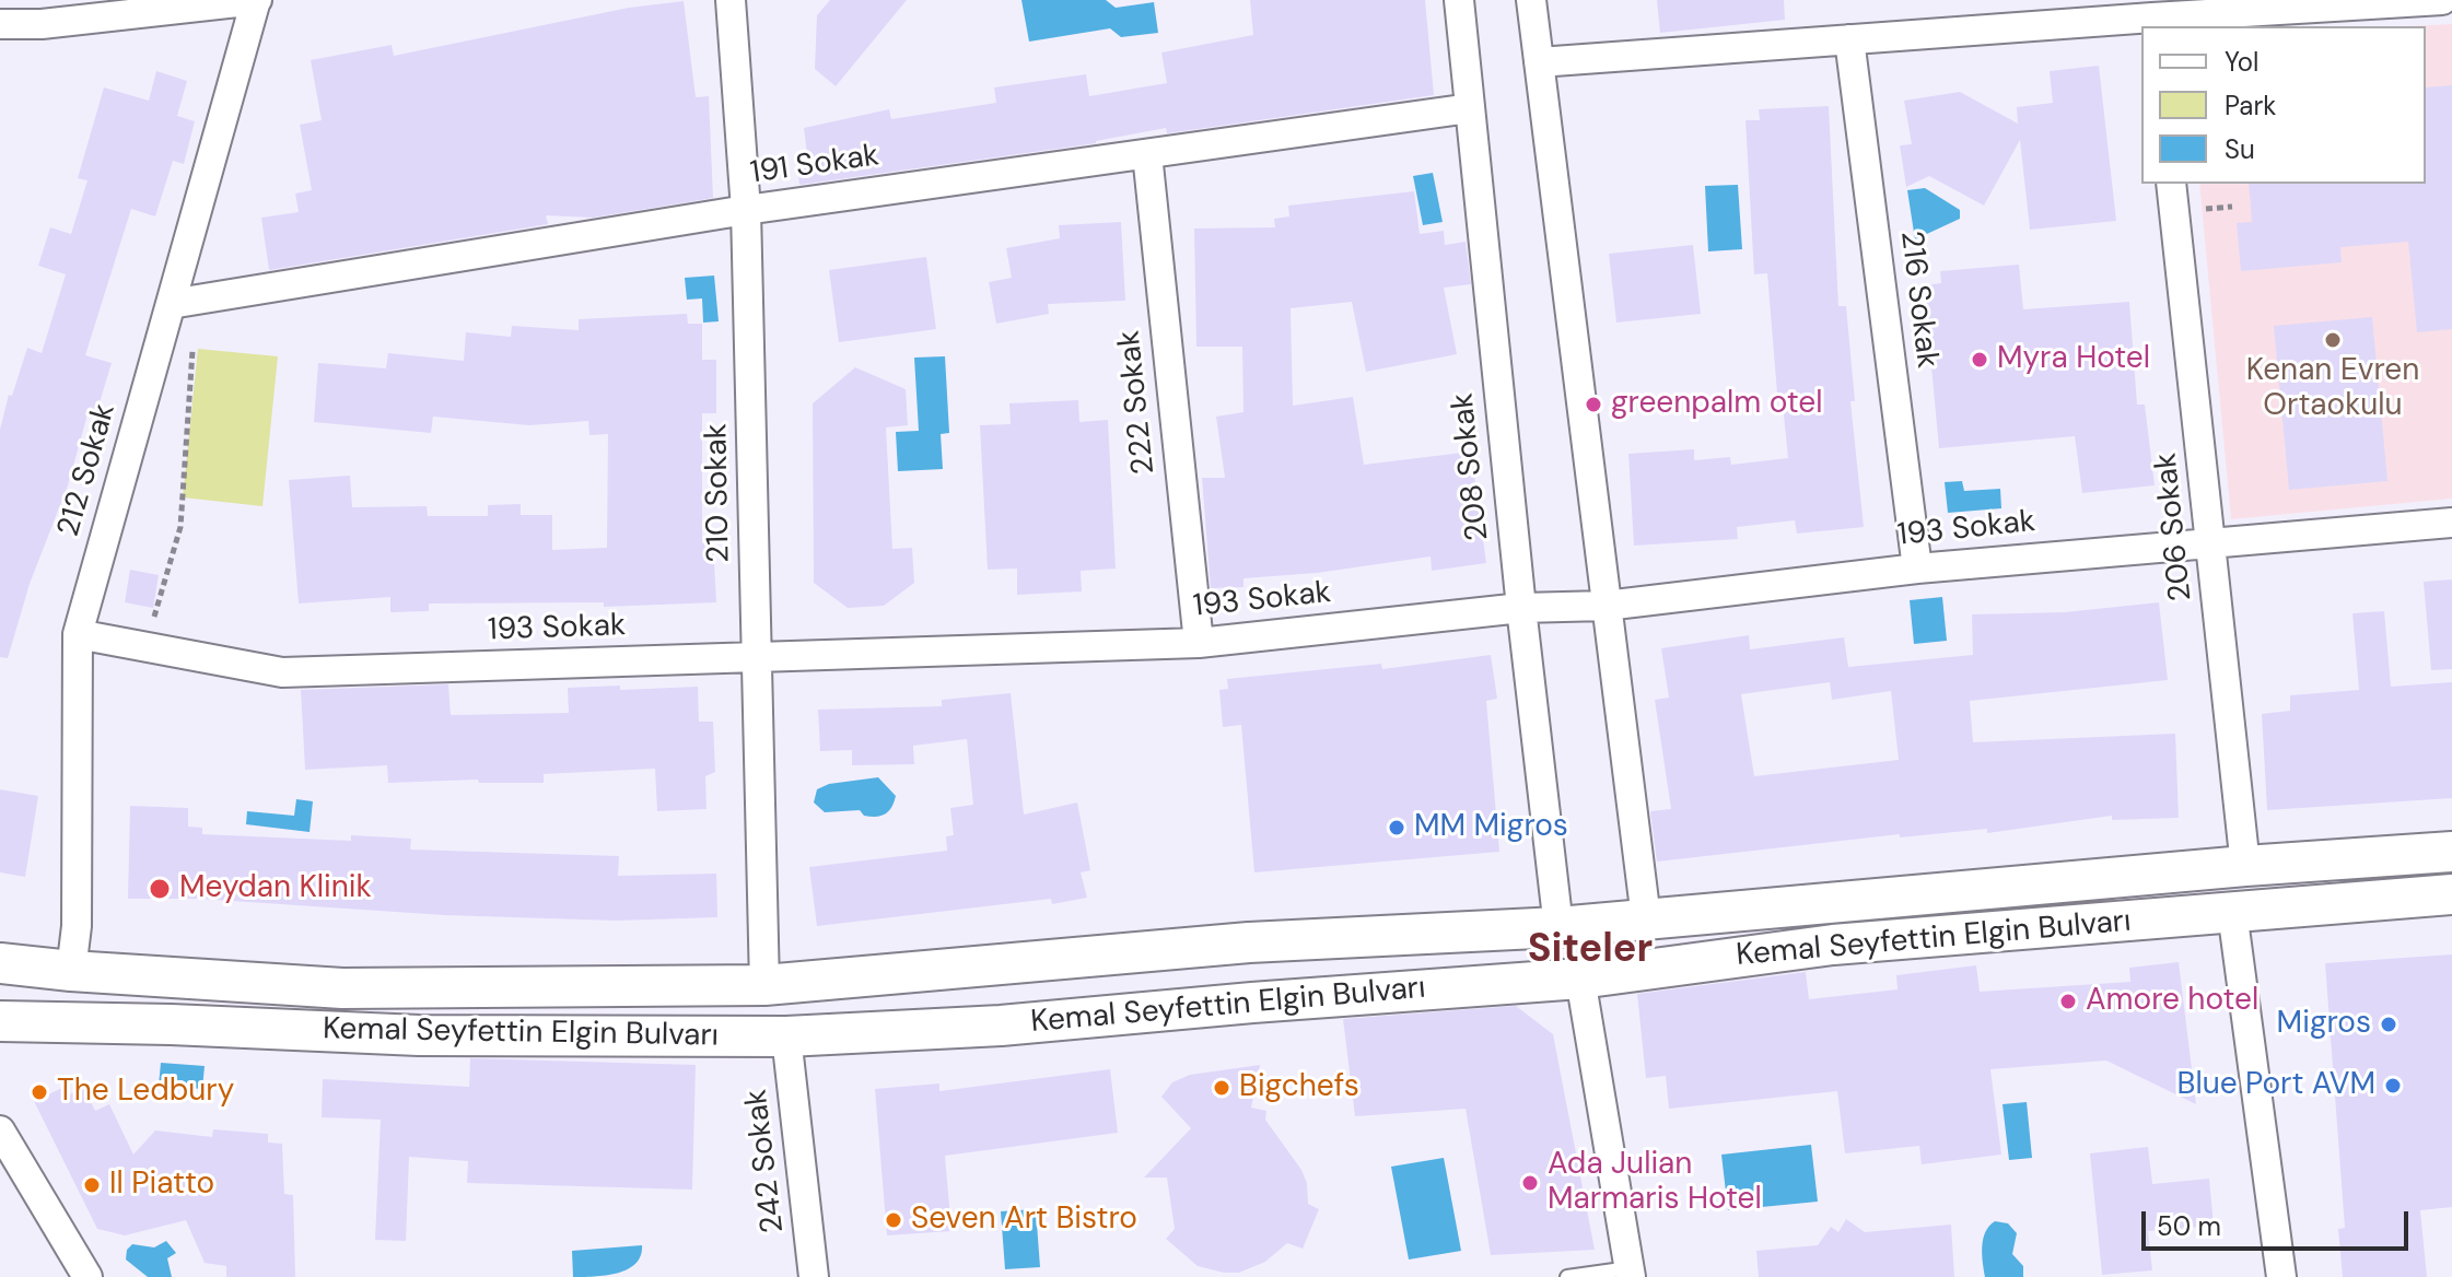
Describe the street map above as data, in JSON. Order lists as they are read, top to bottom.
{
  "streets": {
    "main road": ["Kemal Seyfettin Elgin Bulvarı"],
    "street": [
      "191 Sokak",
      "216 Sokak",
      "222 Sokak",
      "208 Sokak",
      "212 Sokak",
      "210 Sokak",
      "206 Sokak",
      "193 Sokak",
      "242 Sokak"
    ]
  },
  "crossings": [
    ["191 Sokak", "222 Sokak"],
    ["191 Sokak", "208 Sokak"],
    ["191 Sokak", "212 Sokak"],
    ["191 Sokak", "210 Sokak"],
    ["216 Sokak", "193 Sokak"],
    ["222 Sokak", "193 Sokak"],
    ["208 Sokak", "193 Sokak"],
    ["208 Sokak", "Kemal Seyfettin Elgin Bulvarı"],
    ["212 Sokak", "193 Sokak"],
    ["212 Sokak", "Kemal Seyfettin Elgin Bulvarı"],
    ["210 Sokak", "193 Sokak"],
    ["210 Sokak", "Kemal Seyfettin Elgin Bulvarı"],
    ["206 Sokak", "193 Sokak"],
    ["206 Sokak", "Kemal Seyfettin Elgin Bulvarı"],
    ["Kemal Seyfettin Elgin Bulvarı", "242 Sokak"]
  ],
  "districts": ["Siteler"],
  "places": [
    "Kenan Evren Ortaokulu",
    "Myra Hotel",
    "greenpalm otel",
    "MM Migros",
    "Meydan Klinik",
    "Amore hotel",
    "Migros",
    "Blue Port AVM",
    "Bigchefs",
    "The Ledbury",
    "Ada Julian Marmaris Hotel",
    "Il Piatto",
    "Seven Art Bistro"
  ],
  "legend": ["Yol", "Park", "Su"],
  "scale_bar": "50 m"
}
